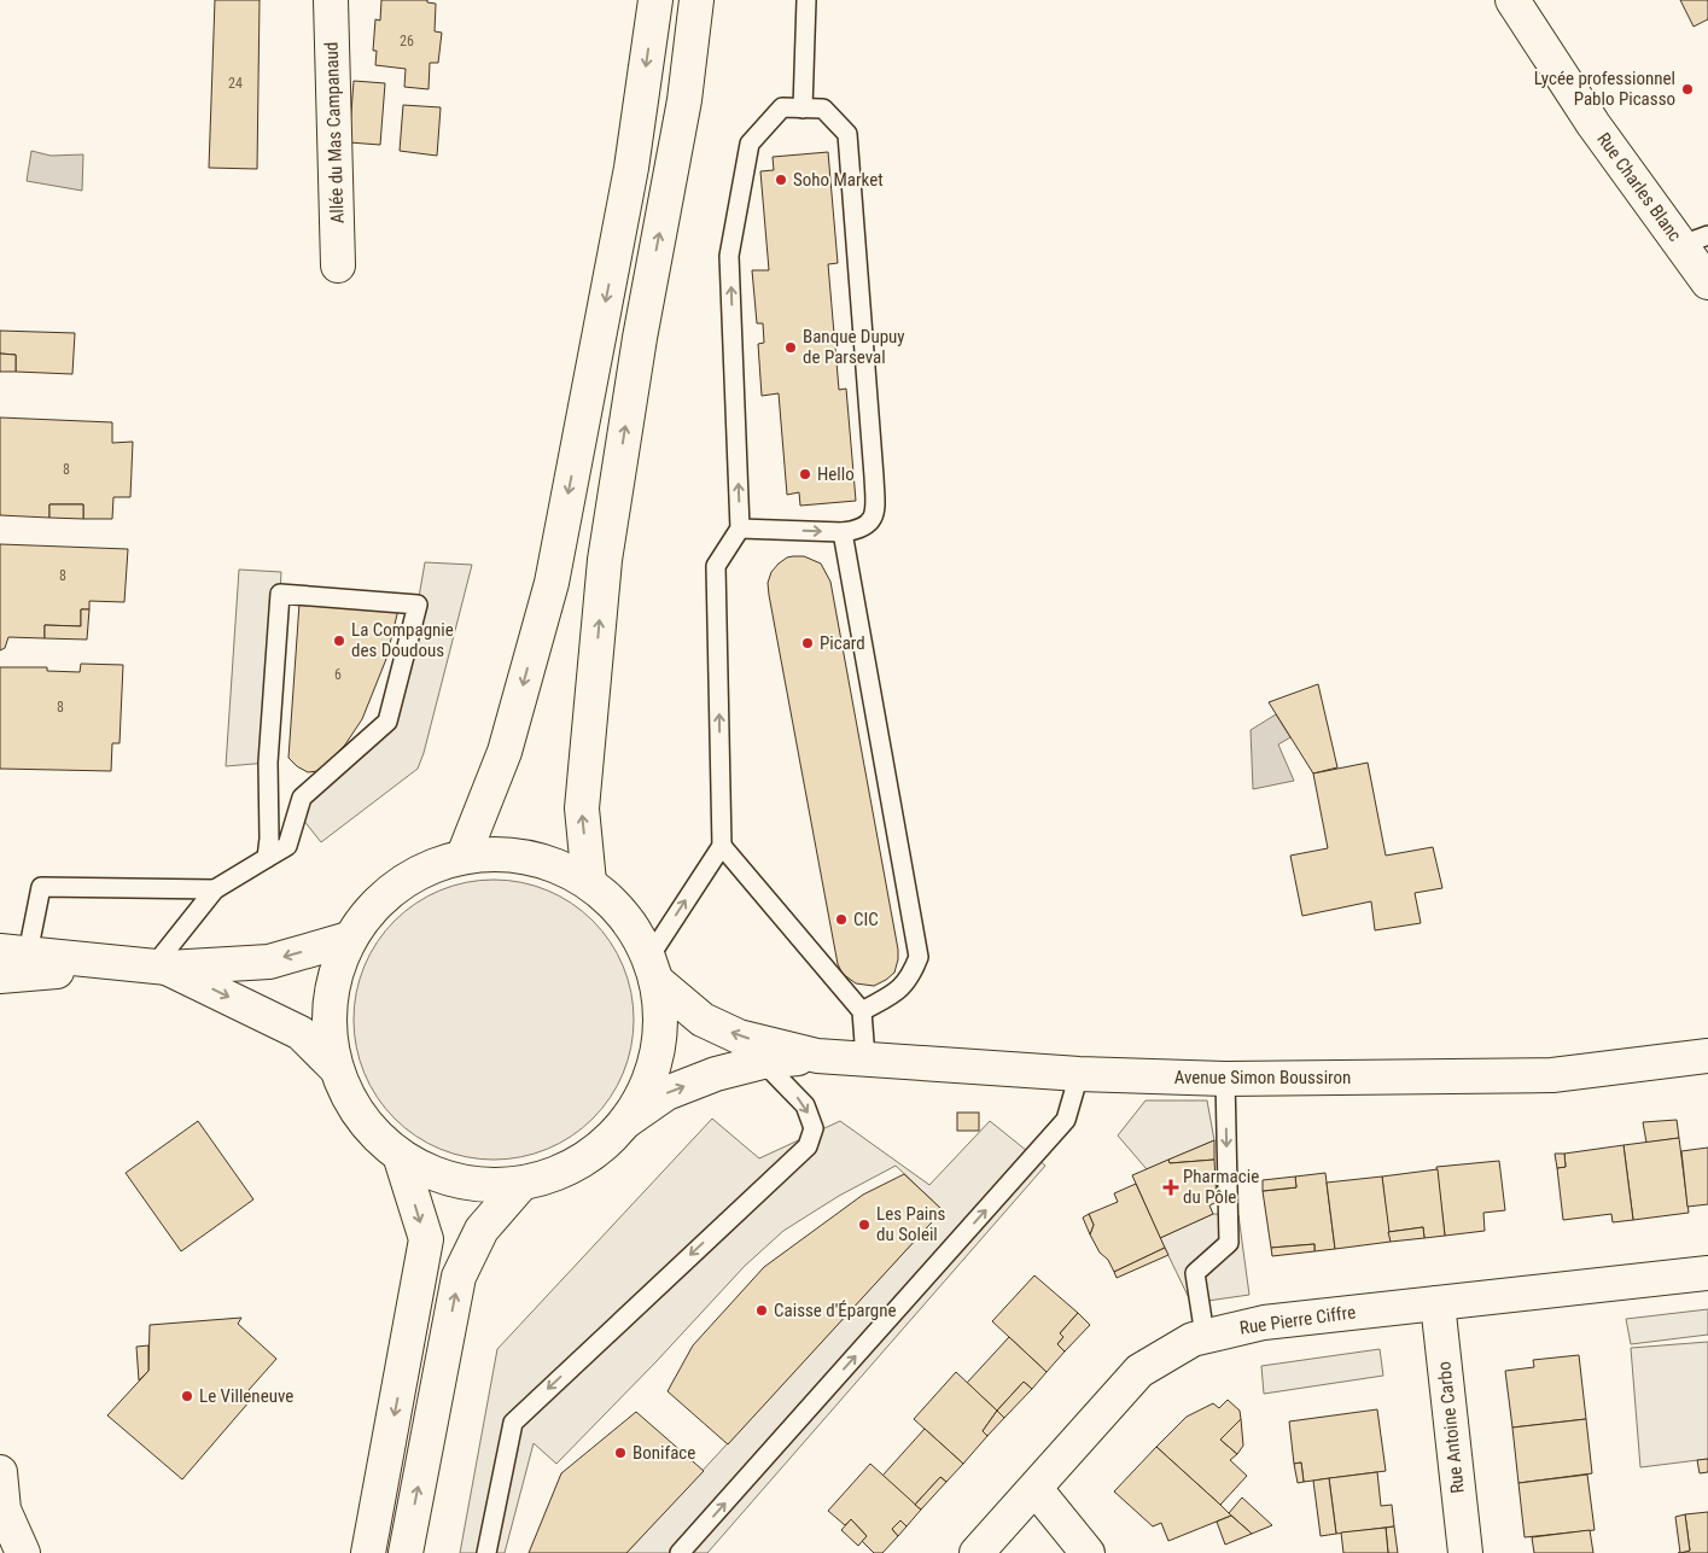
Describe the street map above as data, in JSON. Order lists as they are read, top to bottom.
{
  "streets": {
    "street": [
      "Allée du Mas Campanaud",
      "Rue Charles Blanc",
      "Avenue Simon Boussiron",
      "Rue Pierre Ciffre",
      "Rue Antoine Carbo"
    ]
  },
  "crossings": [
    ["Rue Pierre Ciffre", "Rue Antoine Carbo"]
  ],
  "places": {
    "other": [
      "Lycée professionnel Pablo Picasso",
      "Soho Market",
      "Banque Dupuy de Parseval",
      "Hello",
      "La Compagnie des Doudous",
      "Picard",
      "CIC",
      "Les Pains du Soleil",
      "Caisse d'Épargne",
      "Le Villeneuve",
      "Boniface"
    ],
    "health": ["Pharmacie du Pôle"]
  },
  "house_numbers": [
    "26",
    "24",
    "8",
    "8",
    "6",
    "8"
  ]
}
